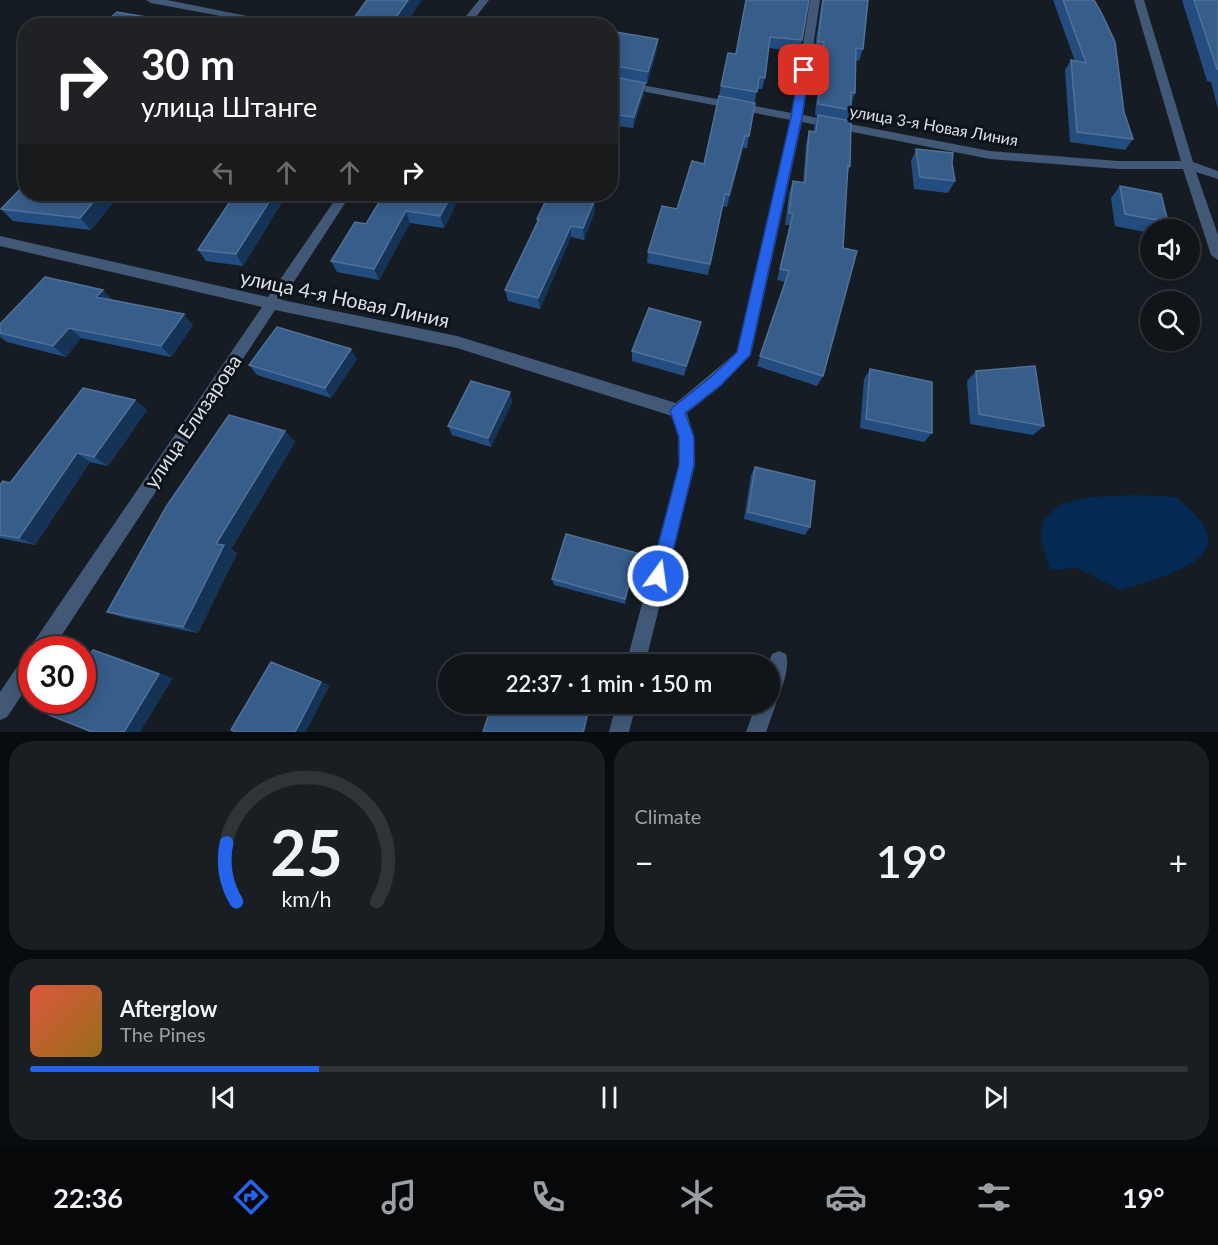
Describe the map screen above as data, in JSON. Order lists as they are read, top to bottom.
{
  "streets": {
    "street": ["улица 3-я Новая Линия", "улица 4-я Новая Линия", "улица Елизарова"]
  },
  "crossings": [
    ["улица 4-я Новая Линия", "улица Елизарова"]
  ],
  "page": {
    "turn": ["30 m", "улица Штанге"],
    "limit": "30",
    "trip": "22:37 · 1 min · 150 m",
    "tile": "Climate",
    "heat": ["−", "19°", "+"],
    "song": ["Afterglow", "The Pines"],
    "tabs": ["22:36", "19°"],
    "gauge": ["25", "km/h"]
  }
}
